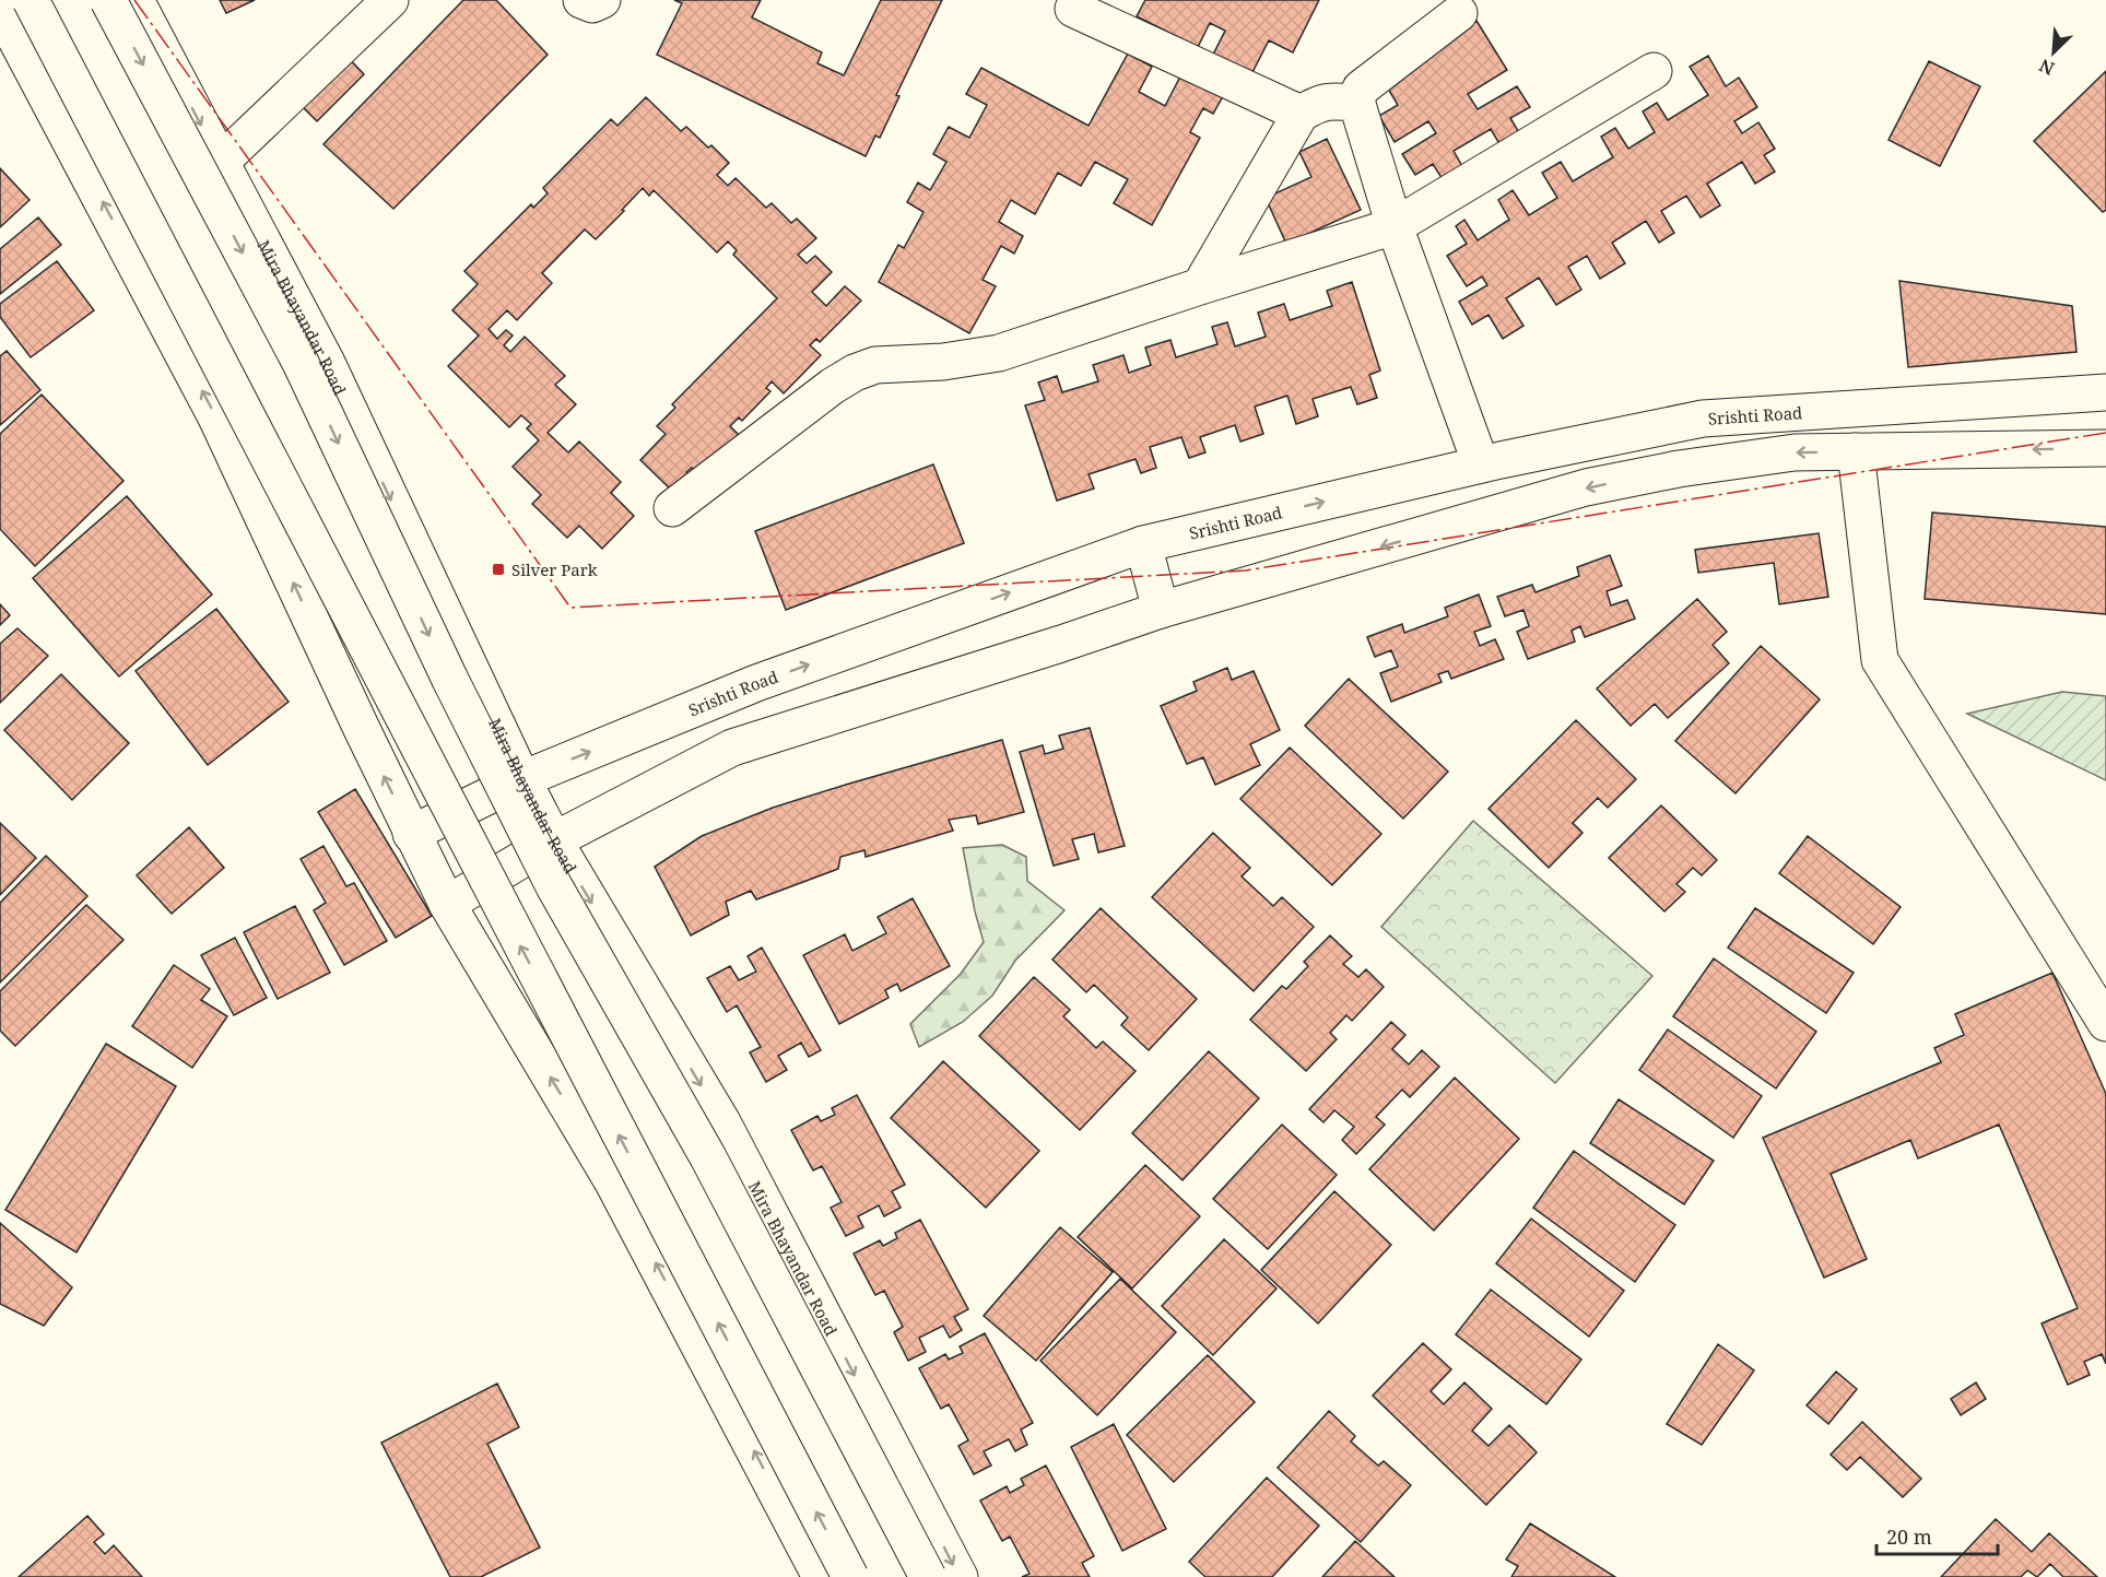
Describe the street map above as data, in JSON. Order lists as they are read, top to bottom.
{
  "streets": {
    "main road": ["Mira Bhayandar Road", "Srishti Road"]
  },
  "crossings": [
    ["Mira Bhayandar Road", "Srishti Road"]
  ],
  "places": {
    "transit": ["Silver Park"]
  },
  "scale_bar": "20 m",
  "north": "bottom left"
}
